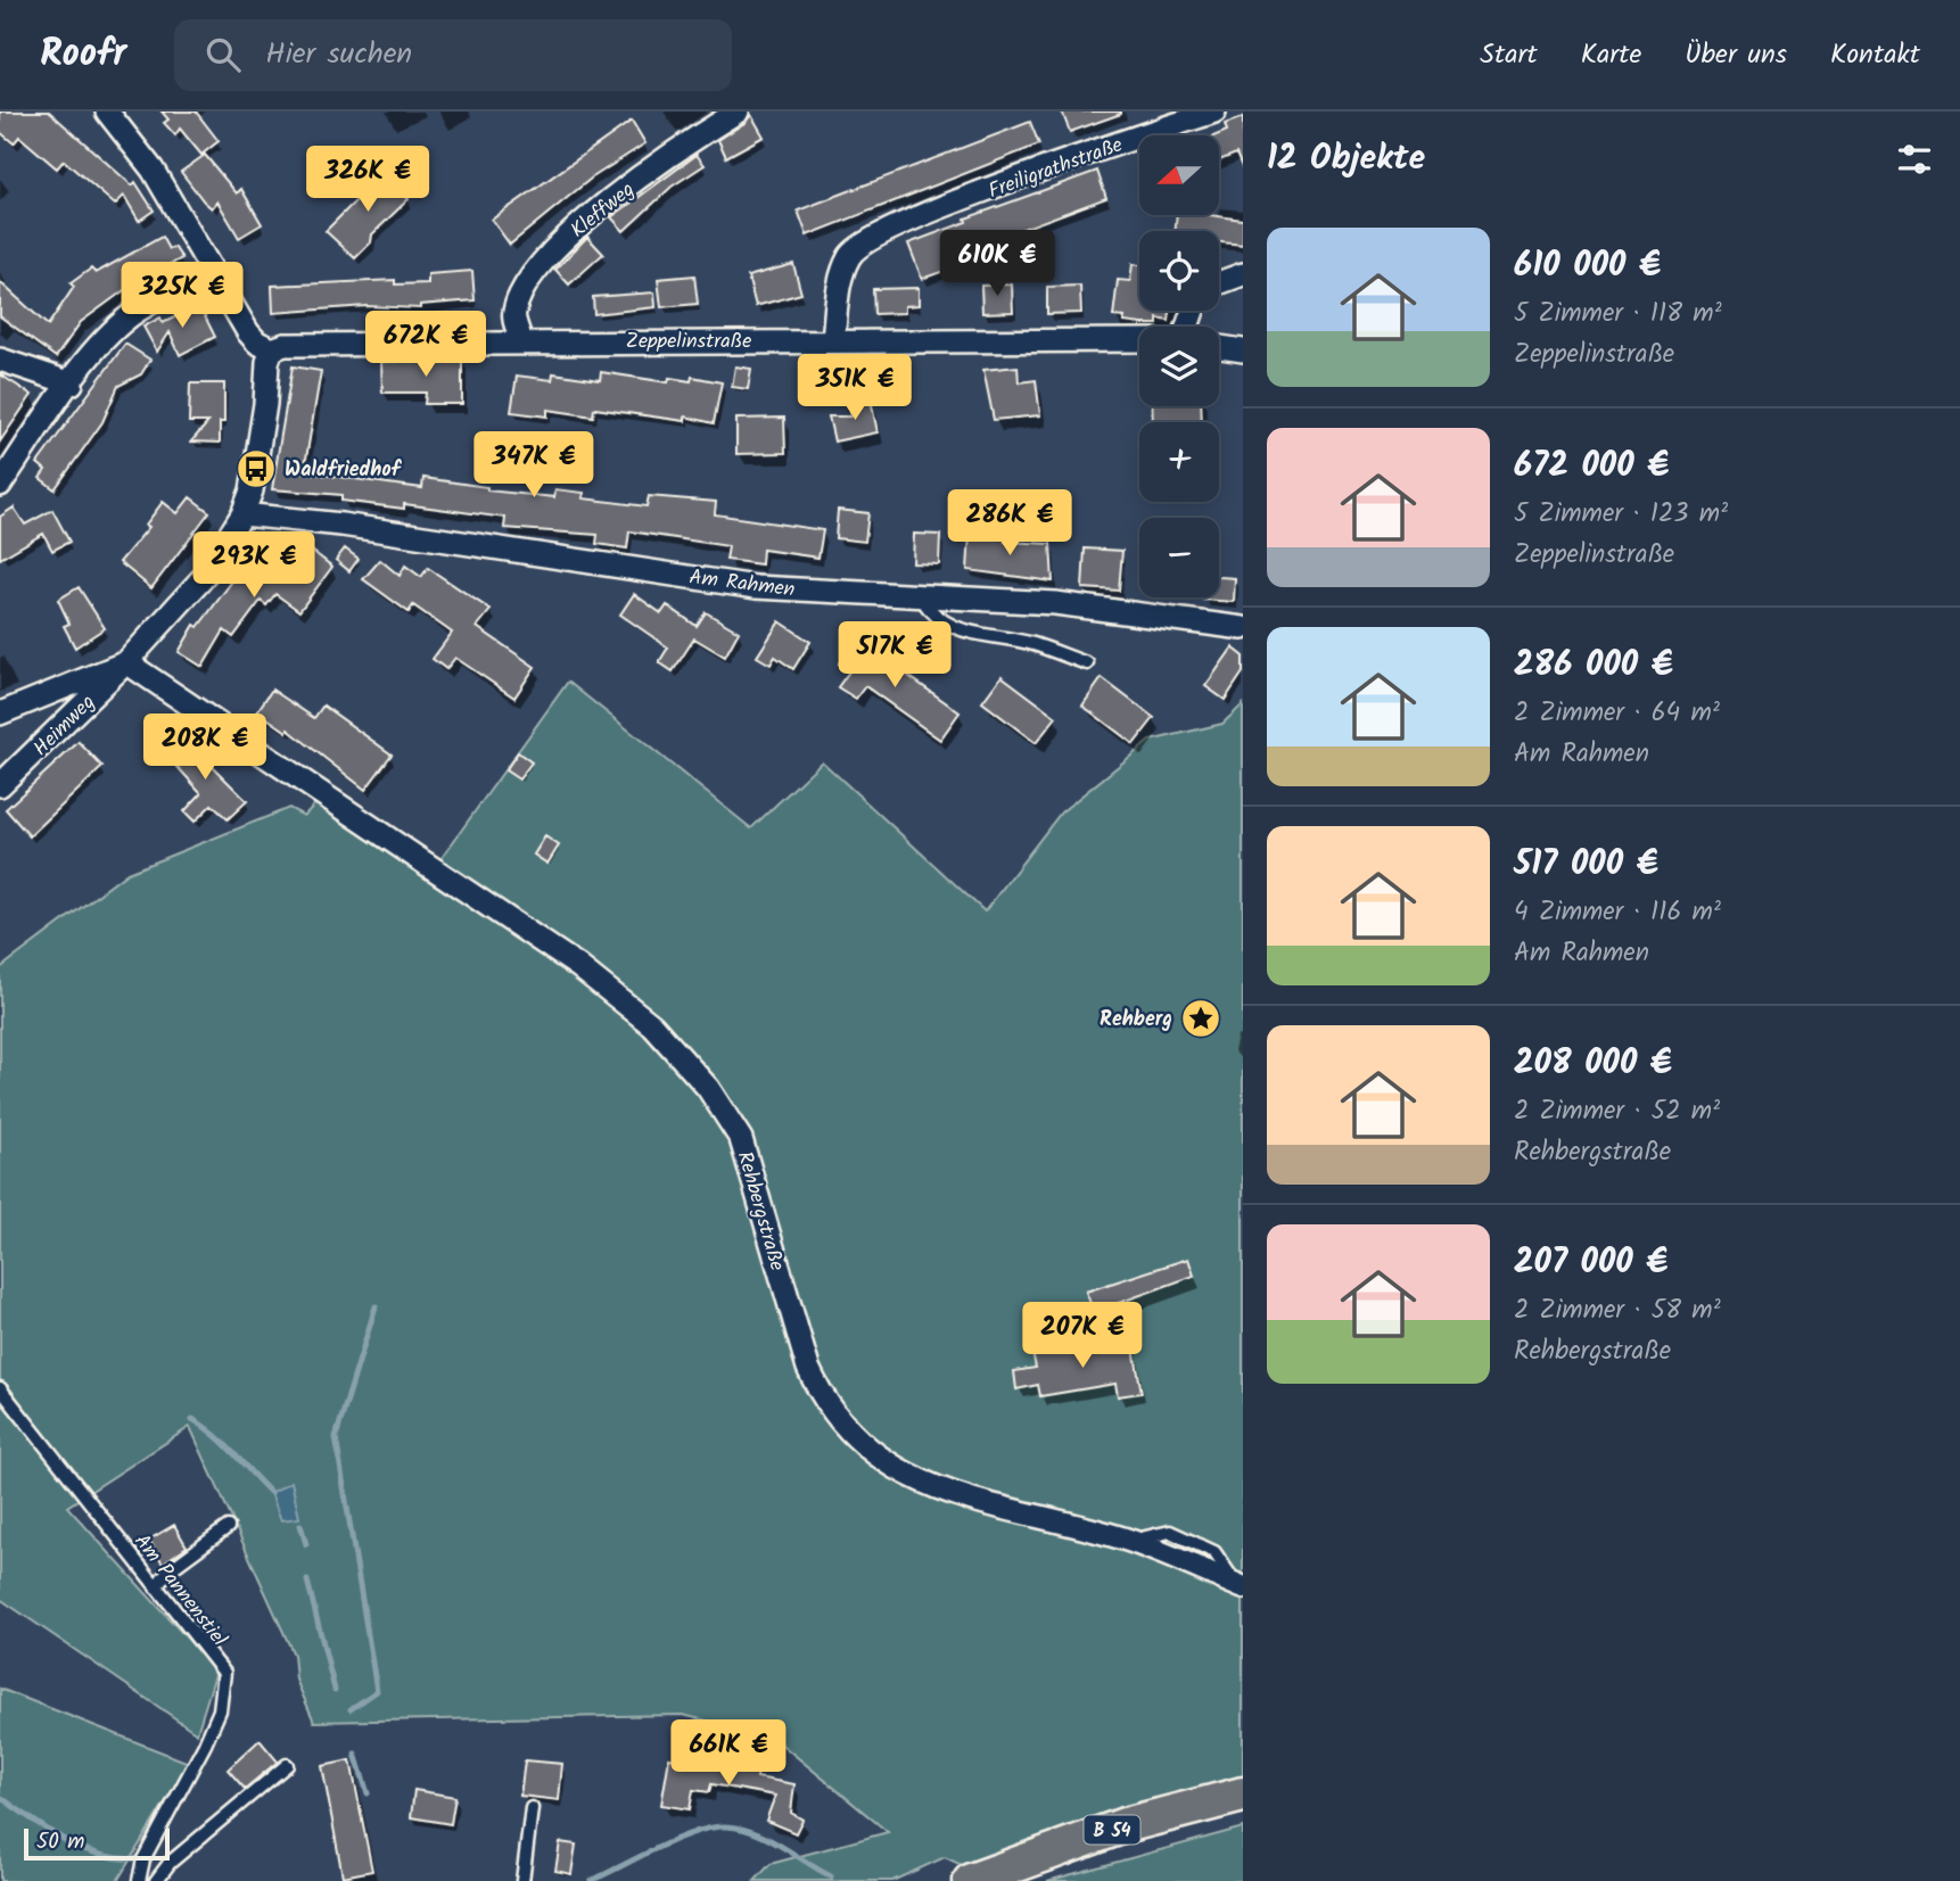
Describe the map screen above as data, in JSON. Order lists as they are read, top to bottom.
{
  "streets": {
    "main road": ["B 54"],
    "street": [
      "Freiligrathstraße",
      "Kleffweg",
      "Zeppelinstraße",
      "Am Rahmen",
      "Heimweg",
      "Rehbergstraße"
    ],
    "lane": ["Am Pannenstiel"]
  },
  "crossings": [
    ["Freiligrathstraße", "Zeppelinstraße"],
    ["Kleffweg", "Zeppelinstraße"],
    ["Zeppelinstraße", "Heimweg"],
    ["Am Rahmen", "Heimweg"],
    ["Heimweg", "Rehbergstraße"]
  ],
  "places": {
    "bus stop": ["Waldfriedhof"],
    "place": ["Rehberg"]
  },
  "scale_bar": "50 m",
  "north": "left",
  "page": {
    "header": "Roofr",
    "search": "Hier suchen",
    "nav": [
      "Start",
      "Karte",
      "Über uns",
      "Kontakt"
    ],
    "heading": "12 Objekte",
    "map_buttons": ["+", "−"],
    "price": [
      "326K €",
      "610K €",
      "325K €",
      "672K €",
      "351K €",
      "347K €",
      "286K €",
      "293K €",
      "517K €",
      "208K €",
      "207K €",
      "661K €"
    ],
    "list": [
      {
        "name": "610 000 €",
        "note": "5 Zimmer · 118 m² · Zeppelinstraße"
      },
      {
        "name": "672 000 €",
        "note": "5 Zimmer · 123 m² · Zeppelinstraße"
      },
      {
        "name": "286 000 €",
        "note": "2 Zimmer · 64 m² · Am Rahmen"
      },
      {
        "name": "517 000 €",
        "note": "4 Zimmer · 116 m² · Am Rahmen"
      },
      {
        "name": "208 000 €",
        "note": "2 Zimmer · 52 m² · Rehbergstraße"
      },
      {
        "name": "207 000 €",
        "note": "2 Zimmer · 58 m² · Rehbergstraße"
      }
    ],
    "scale": "50 m"
  }
}
